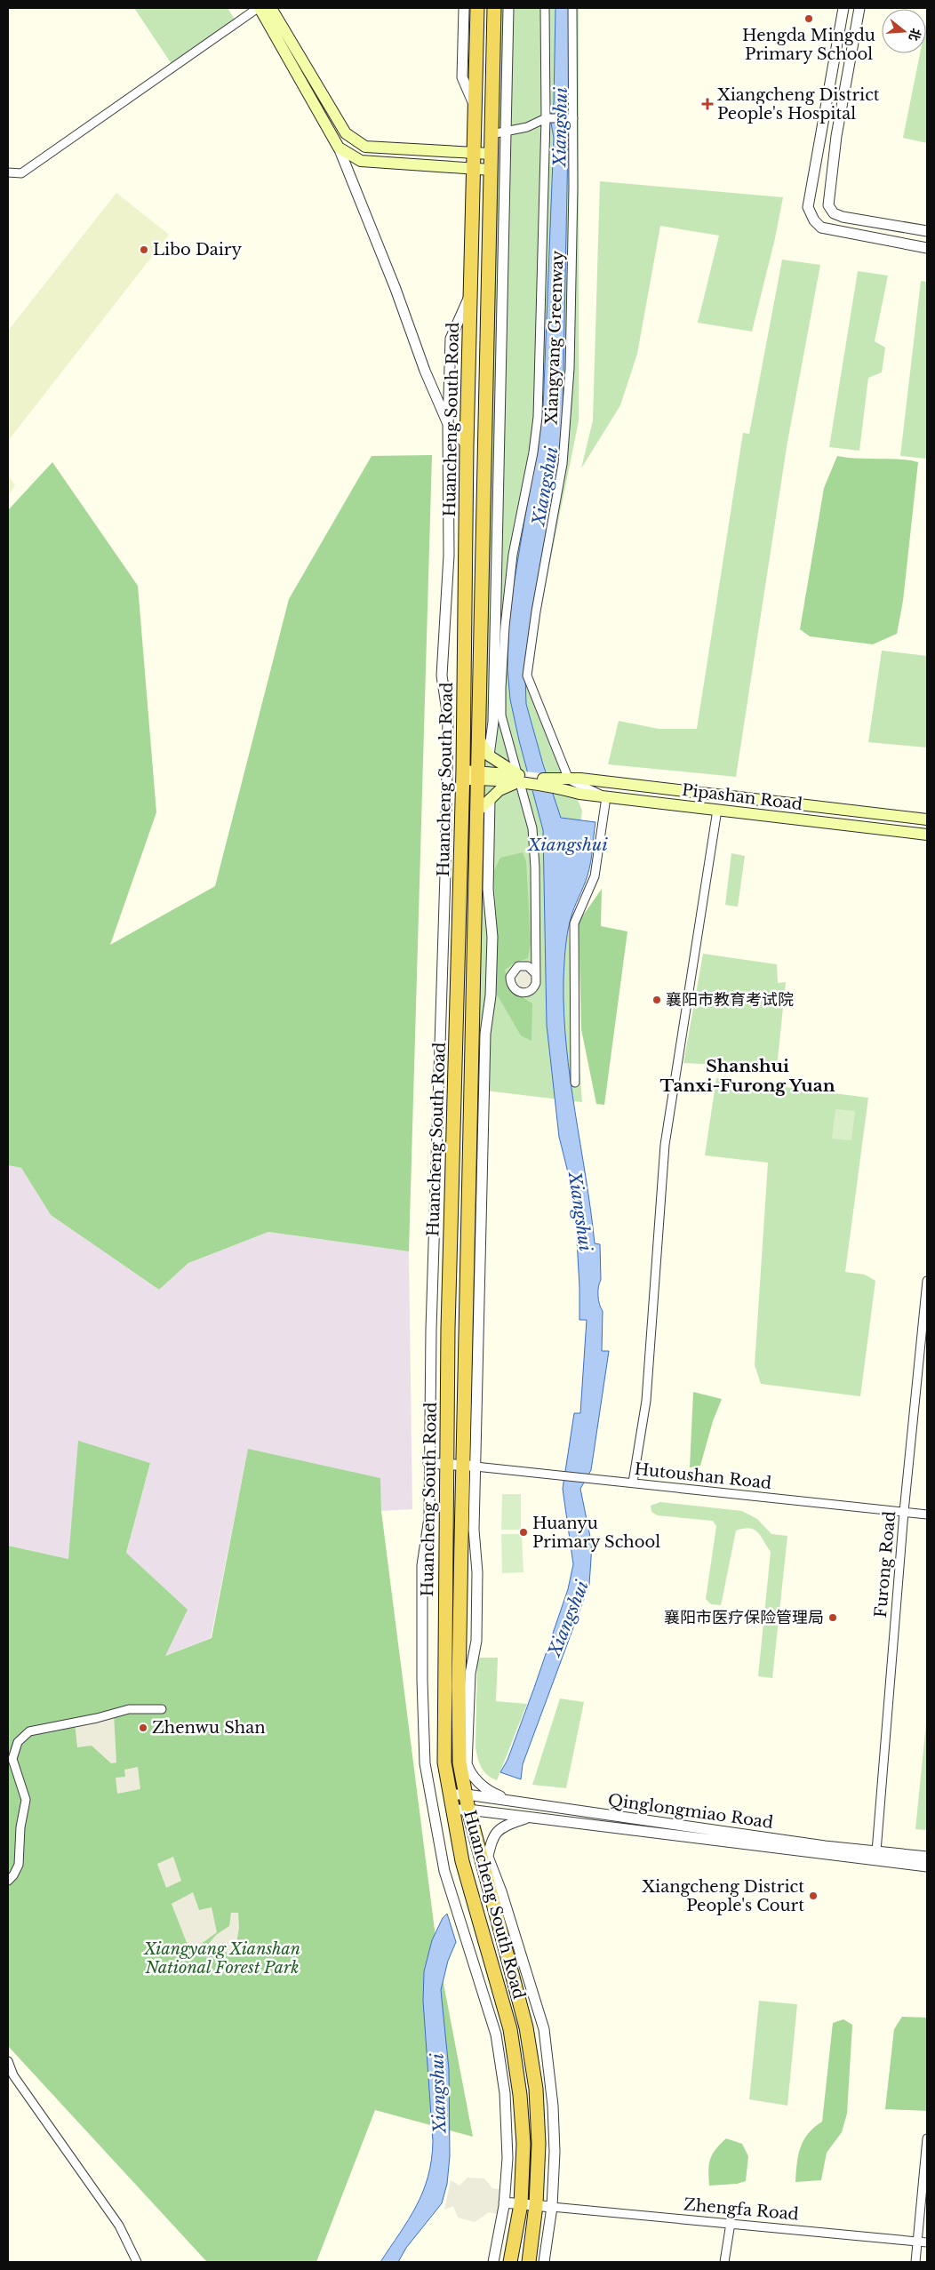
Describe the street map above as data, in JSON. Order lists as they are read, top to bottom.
{
  "streets": {
    "highway": ["Huancheng South Road"],
    "main road": ["Pipashan Road"],
    "street": [
      "Xiangyang Greenway",
      "Hutoushan Road",
      "Furong Road",
      "Qinglongmiao Road",
      "Zhengfa Road"
    ]
  },
  "crossings": [
    ["Xiangyang Greenway", "Pipashan Road"],
    ["Huancheng South Road", "Qinglongmiao Road"],
    ["Hutoushan Road", "Furong Road"],
    ["Furong Road", "Qinglongmiao Road"]
  ],
  "districts": ["Shanshui Tanxi-Furong Yuan"],
  "water": ["Xiangshui"],
  "parks": ["Xiangyang Xianshan National Forest Park"],
  "places": {
    "other": [
      "Hengda Mingdu Primary School",
      "Libo Dairy",
      "襄阳市教育考试院",
      "Huanyu Primary School",
      "襄阳市医疗保险管理局",
      "Zhenwu Shan",
      "Xiangcheng District People's Court"
    ],
    "health": ["Xiangcheng District People's Hospital"]
  },
  "north": "right"
}
